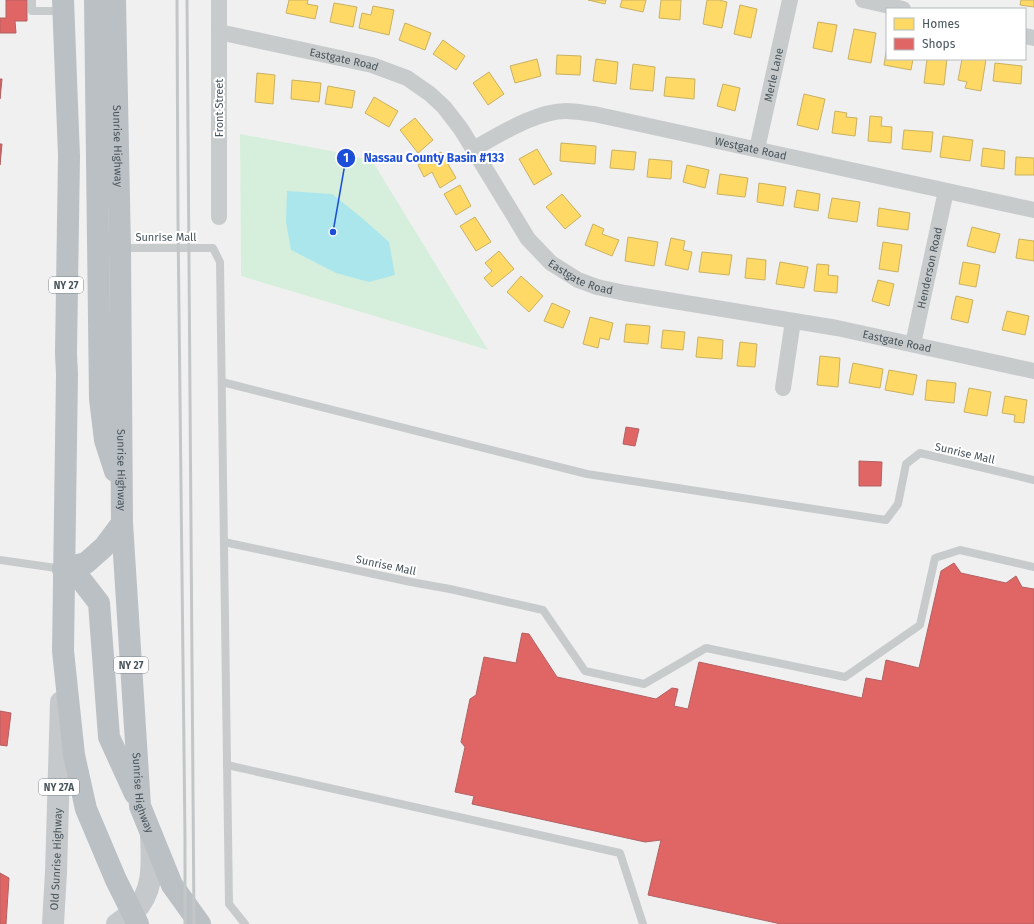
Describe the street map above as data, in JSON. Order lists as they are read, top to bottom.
{
  "streets": {
    "highway": ["Sunrise Highway", "NY 27"],
    "main road": ["NY 27A", "Old Sunrise Highway"],
    "street": [
      "Eastgate Road",
      "Merle Lane",
      "Front Street",
      "Westgate Road",
      "Henderson Road"
    ],
    "lane": ["Sunrise Mall"]
  },
  "crossings": [
    ["Eastgate Road", "Front Street"],
    ["Eastgate Road", "Westgate Road"],
    ["Eastgate Road", "Henderson Road"],
    ["Merle Lane", "Westgate Road"],
    ["Sunrise Highway", "Sunrise Mall"],
    ["Westgate Road", "Henderson Road"],
    ["NY 27", "Old Sunrise Highway"]
  ],
  "places": ["Nassau County Basin #133"],
  "legend": ["Homes", "Shops"]
}
